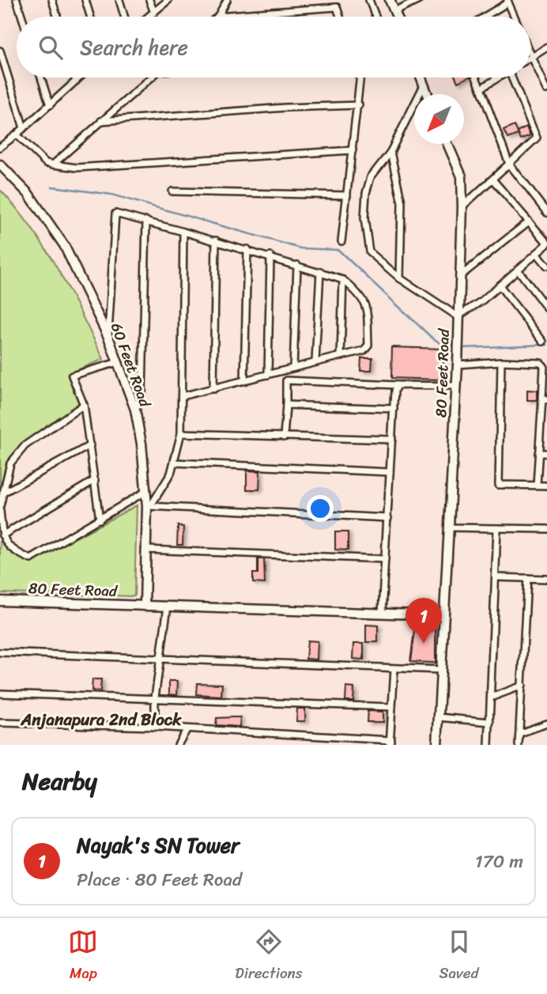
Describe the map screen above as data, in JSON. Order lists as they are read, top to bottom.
{
  "streets": {
    "street": ["60 Feet Road", "80 Feet Road"]
  },
  "crossings": [
    ["60 Feet Road", "80 Feet Road"]
  ],
  "districts": ["Anjanapura 2nd Block"],
  "north": "bottom left",
  "page": {
    "search": "Search here",
    "pins": "1",
    "heading": "Nearby",
    "list": [
      {
        "mark": "1",
        "name": "Nayak's SN Tower",
        "note": "Place · 80 Feet Road",
        "value": "170 m"
      }
    ],
    "nav": ["Map", "Directions", "Saved"]
  }
}
